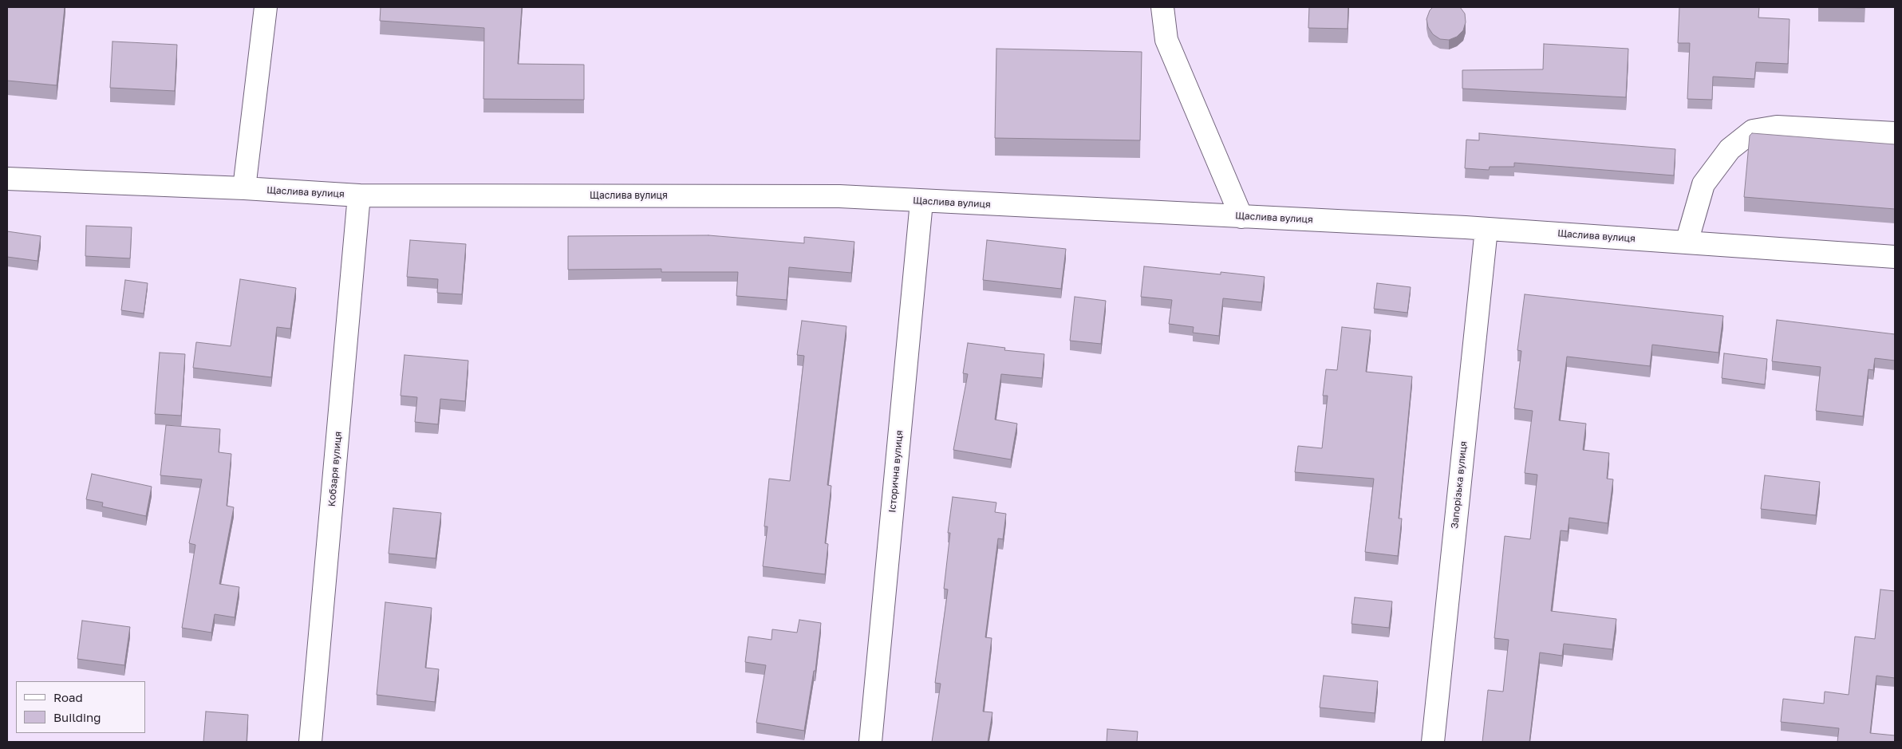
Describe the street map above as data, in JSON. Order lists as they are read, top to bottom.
{
  "streets": {
    "street": [
      "Щаслива вулиця",
      "Кобзаря вулиця",
      "Історична вулиця",
      "Запорізька вулиця"
    ]
  },
  "crossings": [
    ["Щаслива вулиця", "Кобзаря вулиця"],
    ["Щаслива вулиця", "Історична вулиця"],
    ["Щаслива вулиця", "Запорізька вулиця"]
  ],
  "legend": ["Road", "Building"]
}
